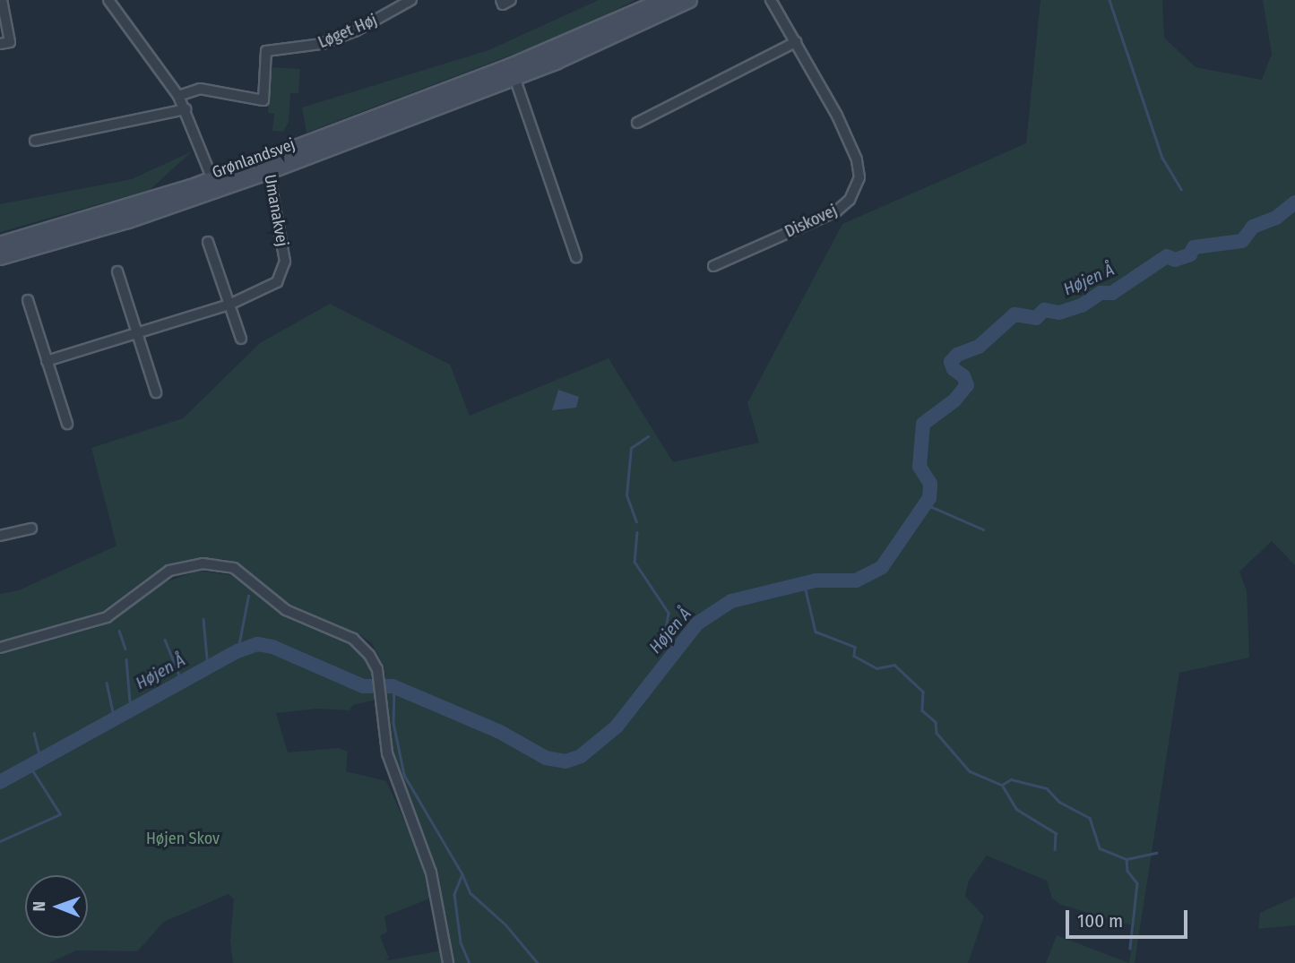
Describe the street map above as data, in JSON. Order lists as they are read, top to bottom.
{
  "streets": {
    "street": [
      "Løget Høj",
      "Grønlandsvej",
      "Umanakvej",
      "Diskovej"
    ]
  },
  "crossings": [
    ["Grønlandsvej", "Umanakvej"]
  ],
  "water": ["Højen Å"],
  "parks": ["Højen Skov"],
  "scale_bar": "100 m",
  "north": "left"
}
